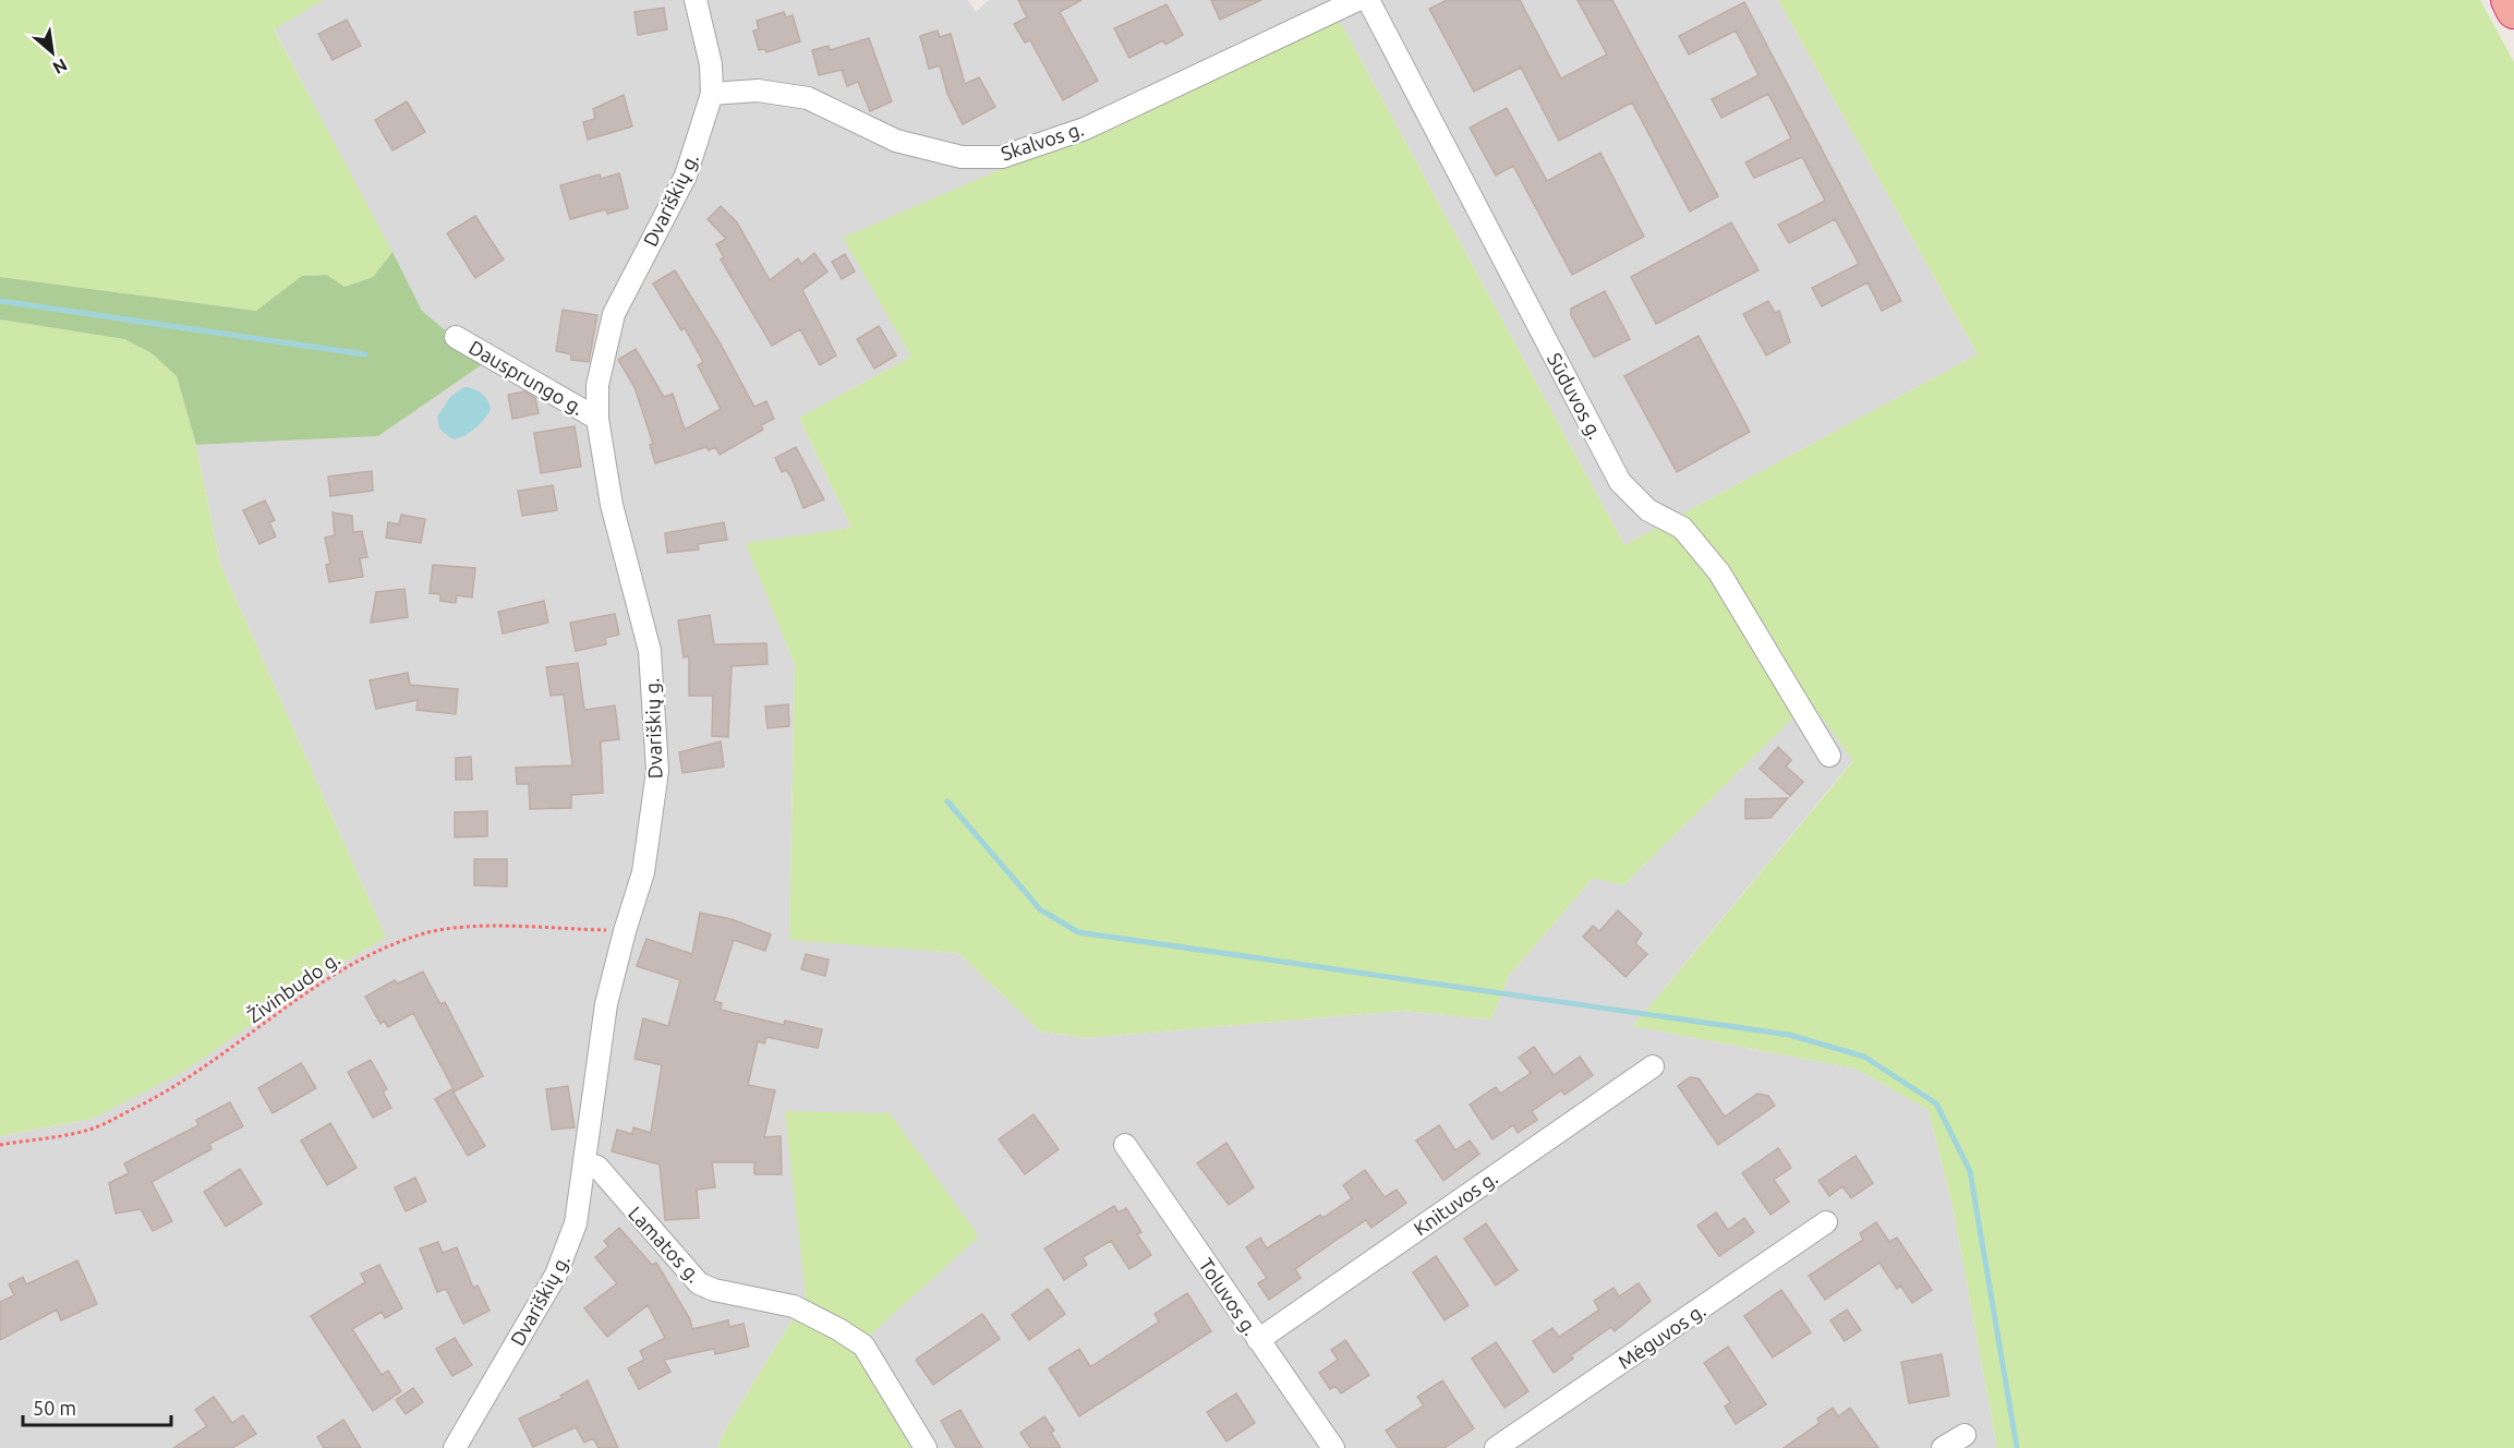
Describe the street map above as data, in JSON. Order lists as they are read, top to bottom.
{
  "streets": {
    "street": [
      "Skalvos g.",
      "Dvariškių g.",
      "Dausprungo g.",
      "Sūduvos g.",
      "Knituvos g.",
      "Lamatos g.",
      "Toluvos g.",
      "Mėguvos g."
    ],
    "path": ["Živinbudo g."]
  },
  "crossings": [
    ["Skalvos g.", "Dvariškių g."],
    ["Dvariškių g.", "Dausprungo g."],
    ["Dvariškių g.", "Živinbudo g."],
    ["Dvariškių g.", "Lamatos g."],
    ["Knituvos g.", "Toluvos g."]
  ],
  "scale_bar": "50 m",
  "north": "bottom right"
}
